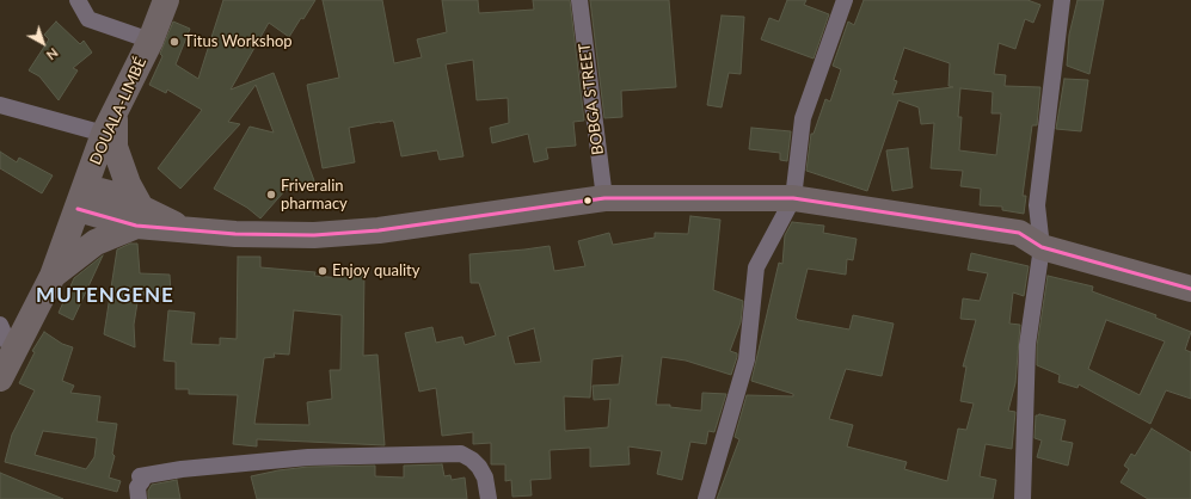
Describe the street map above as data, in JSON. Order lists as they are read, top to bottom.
{
  "streets": {
    "highway": ["DOUALA-LIMBÉ"],
    "street": ["BOBGA STREET"]
  },
  "districts": ["MUTENGENE"],
  "places": ["Titus Workshop", "Friveralin pharmacy", "Enjoy quality"],
  "north": "bottom right"
}
